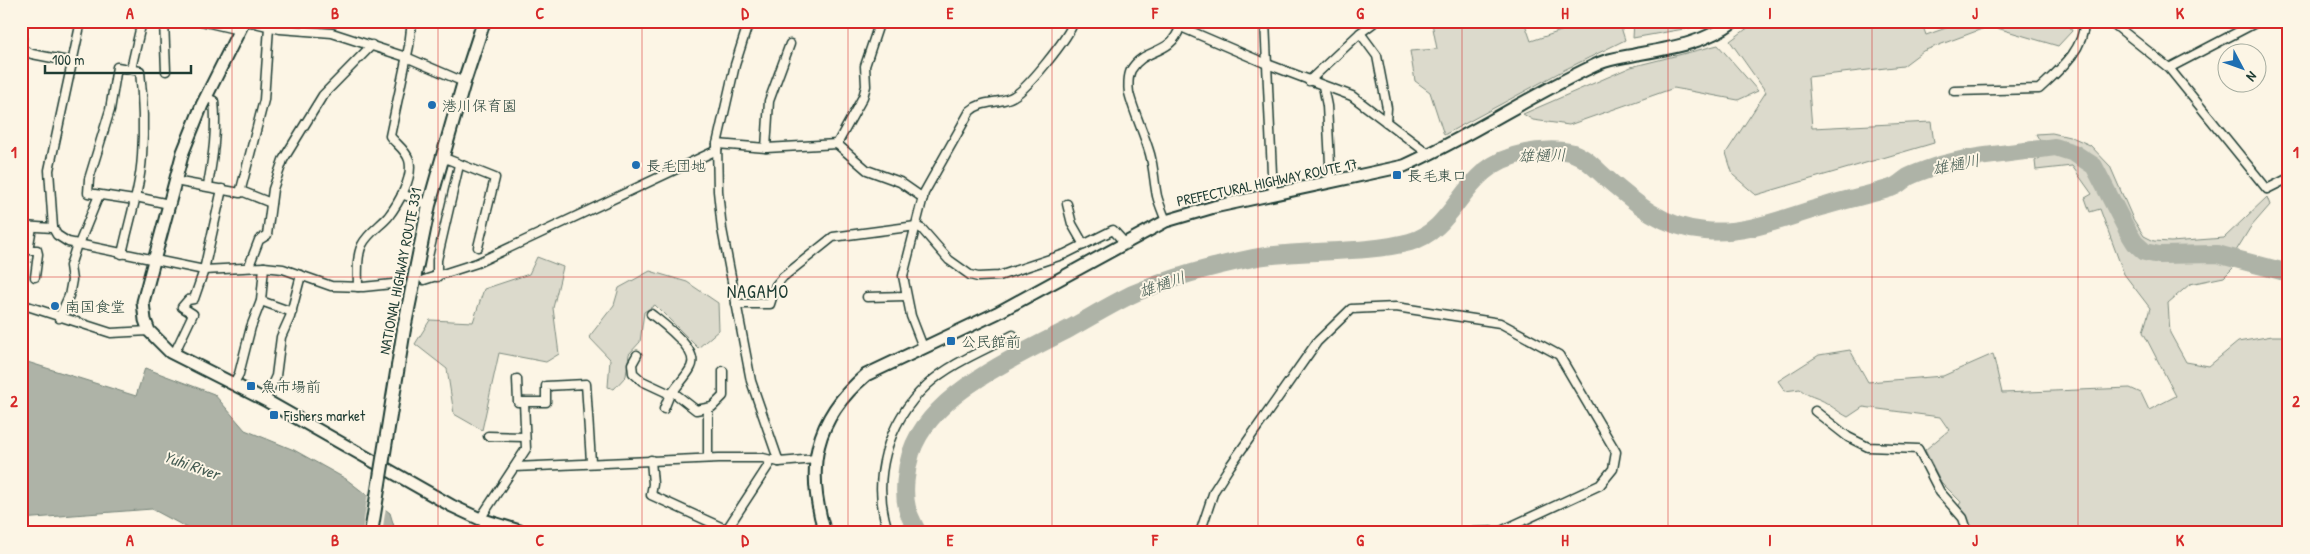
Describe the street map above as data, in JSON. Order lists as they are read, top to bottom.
{
  "streets": {
    "highway": ["NATIONAL HIGHWAY ROUTE 331"],
    "main road": ["PREFECTURAL HIGHWAY ROUTE 17"]
  },
  "districts": ["NAGAMO"],
  "water": ["雄樋川", "Yuhi River"],
  "places": {
    "other": ["港川保育園", "長毛団地", "南国食堂"],
    "transit": [
      "長毛東口",
      "公民館前",
      "魚市場前",
      "Fishers market"
    ]
  },
  "scale_bar": "100 m",
  "north": "bottom right",
  "grid": {
    "columns": [
      "A",
      "B",
      "C",
      "D",
      "E",
      "F",
      "G",
      "H",
      "I",
      "J",
      "K"
    ],
    "rows": ["1", "2"]
  }
}
